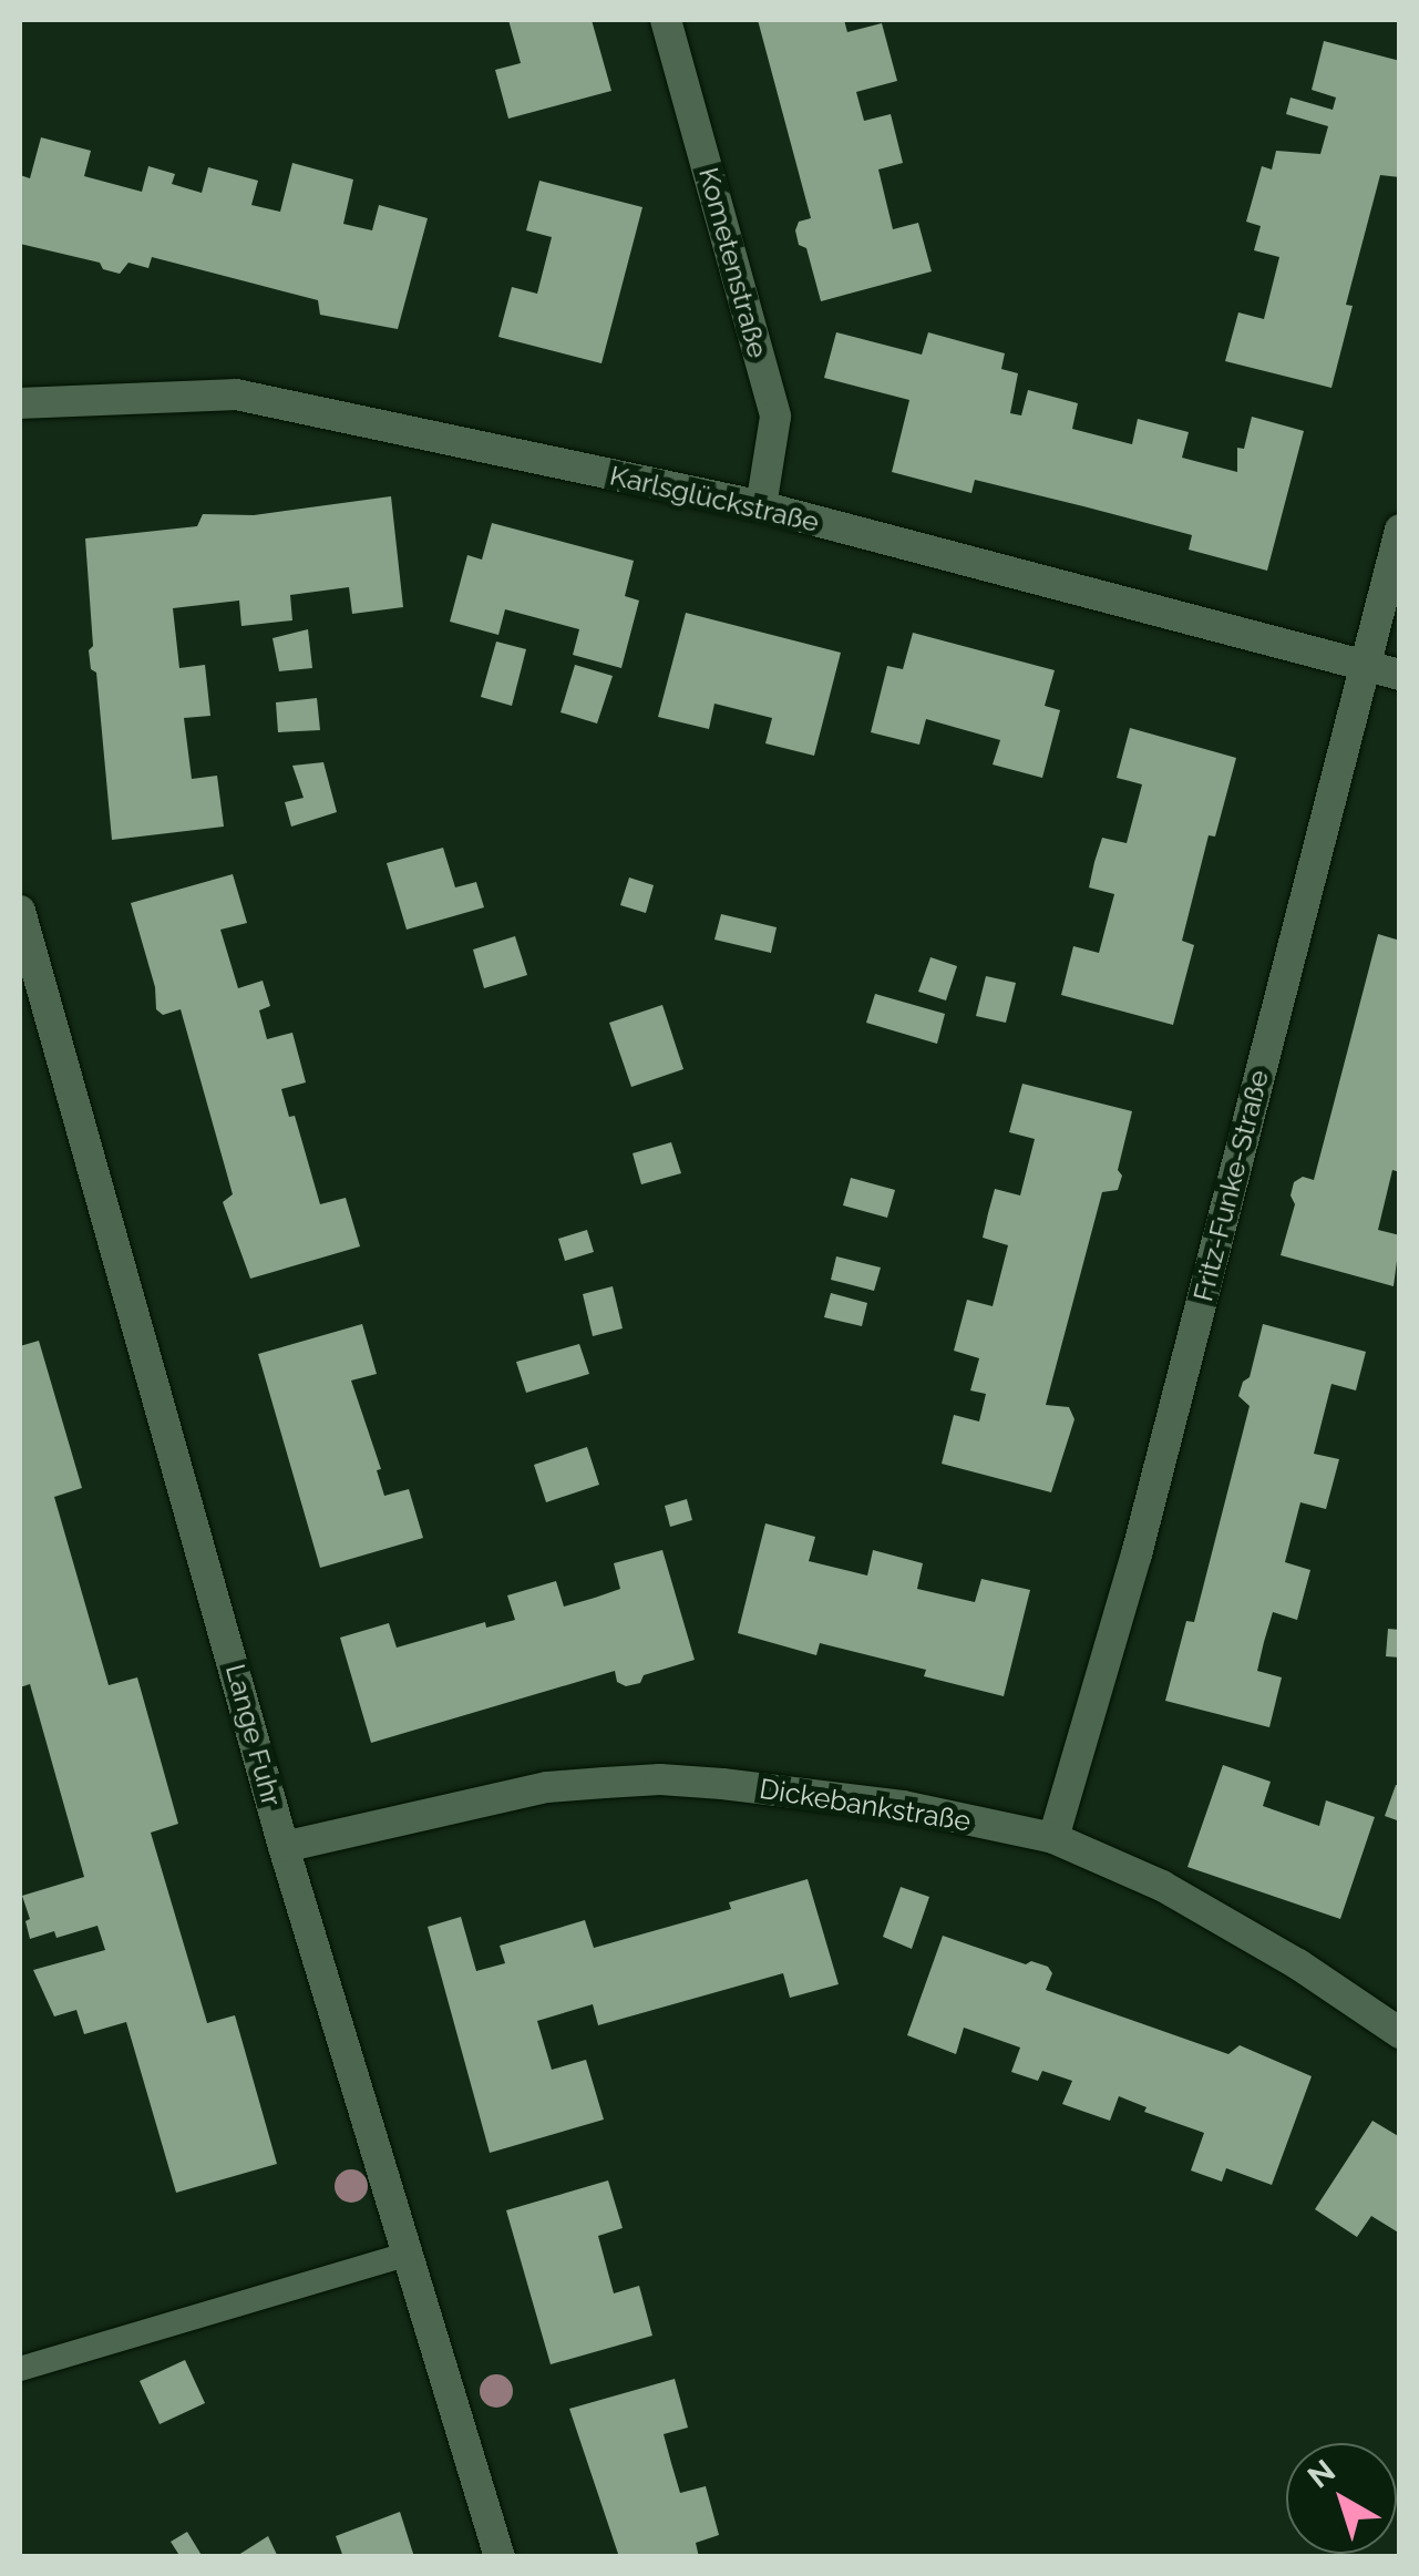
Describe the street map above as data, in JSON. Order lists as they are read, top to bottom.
{
  "streets": {
    "street": [
      "Kometenstraße",
      "Karlsglückstraße",
      "Fritz-Funke-Straße",
      "Lange Fuhr",
      "Dickebankstraße"
    ]
  },
  "crossings": [
    ["Kometenstraße", "Karlsglückstraße"],
    ["Karlsglückstraße", "Fritz-Funke-Straße"],
    ["Fritz-Funke-Straße", "Dickebankstraße"],
    ["Lange Fuhr", "Dickebankstraße"]
  ],
  "north": "top left"
}
